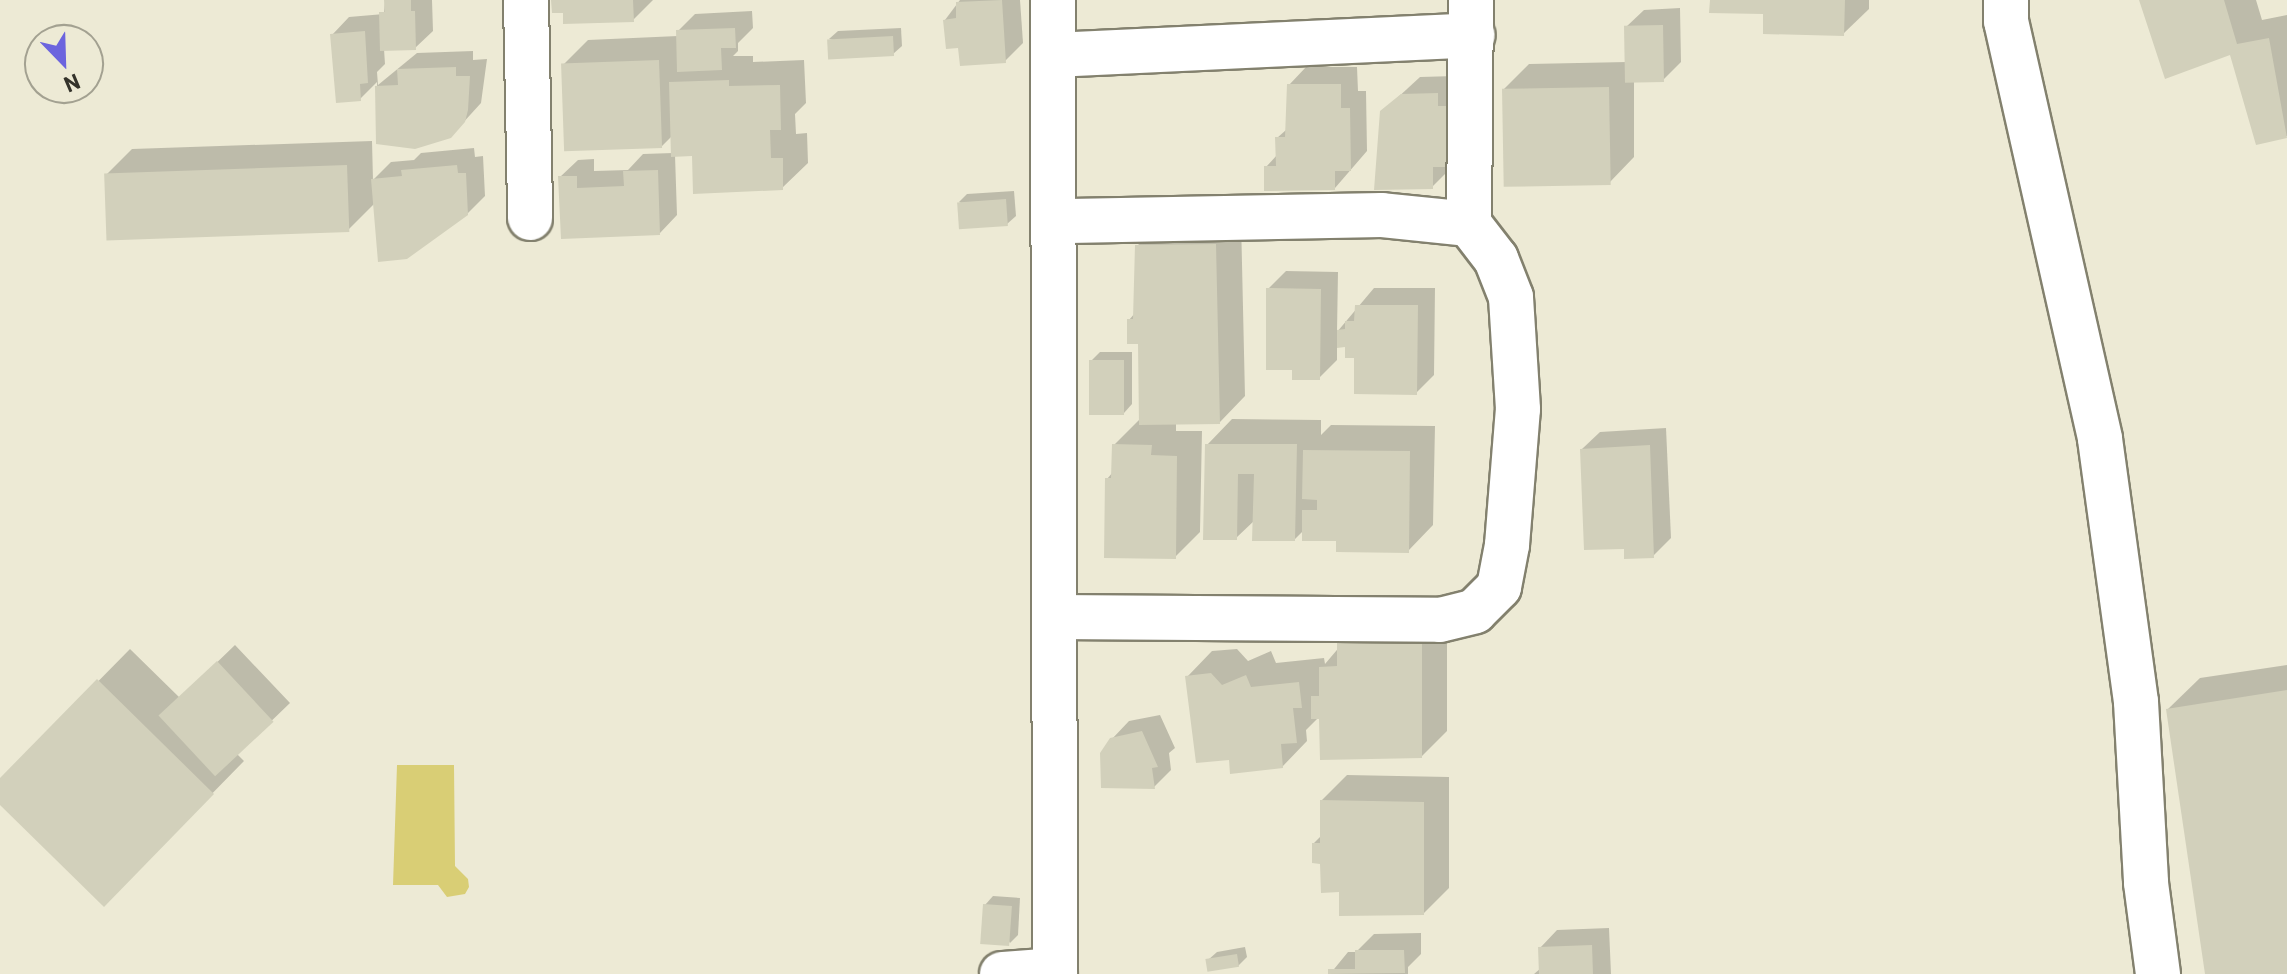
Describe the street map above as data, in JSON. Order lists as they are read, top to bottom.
{
  "north": "bottom right"
}
